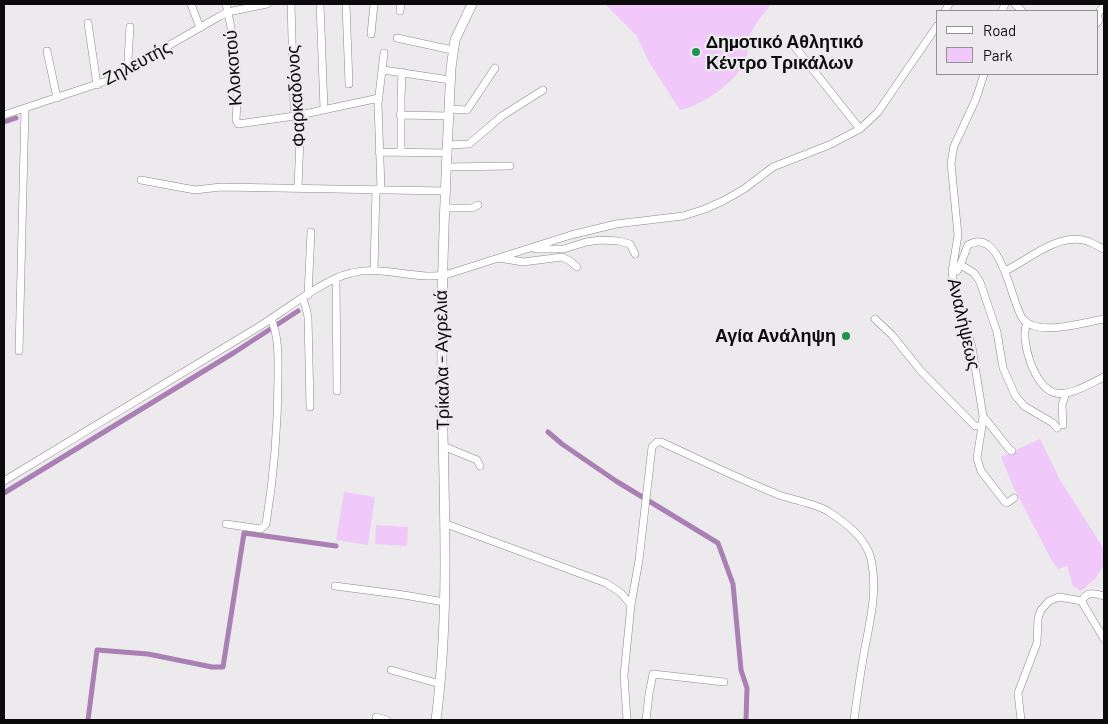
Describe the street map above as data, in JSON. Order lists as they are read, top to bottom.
{
  "streets": {
    "main road": ["Τρίκαλα - Αγρελιά"],
    "street": [
      "Ζηλευτής",
      "Κλοκοτού",
      "Φαρκαδόνος",
      "Αναλήψεως"
    ]
  },
  "crossings": [
    ["Ζηλευτής", "Κλοκοτού"],
    ["Κλοκοτού", "Φαρκαδόνος"]
  ],
  "places": ["Δημοτικό Αθλητικό Κέντρο Τρικάλων", "Αγία Ανάληψη"],
  "legend": ["Road", "Park"]
}
